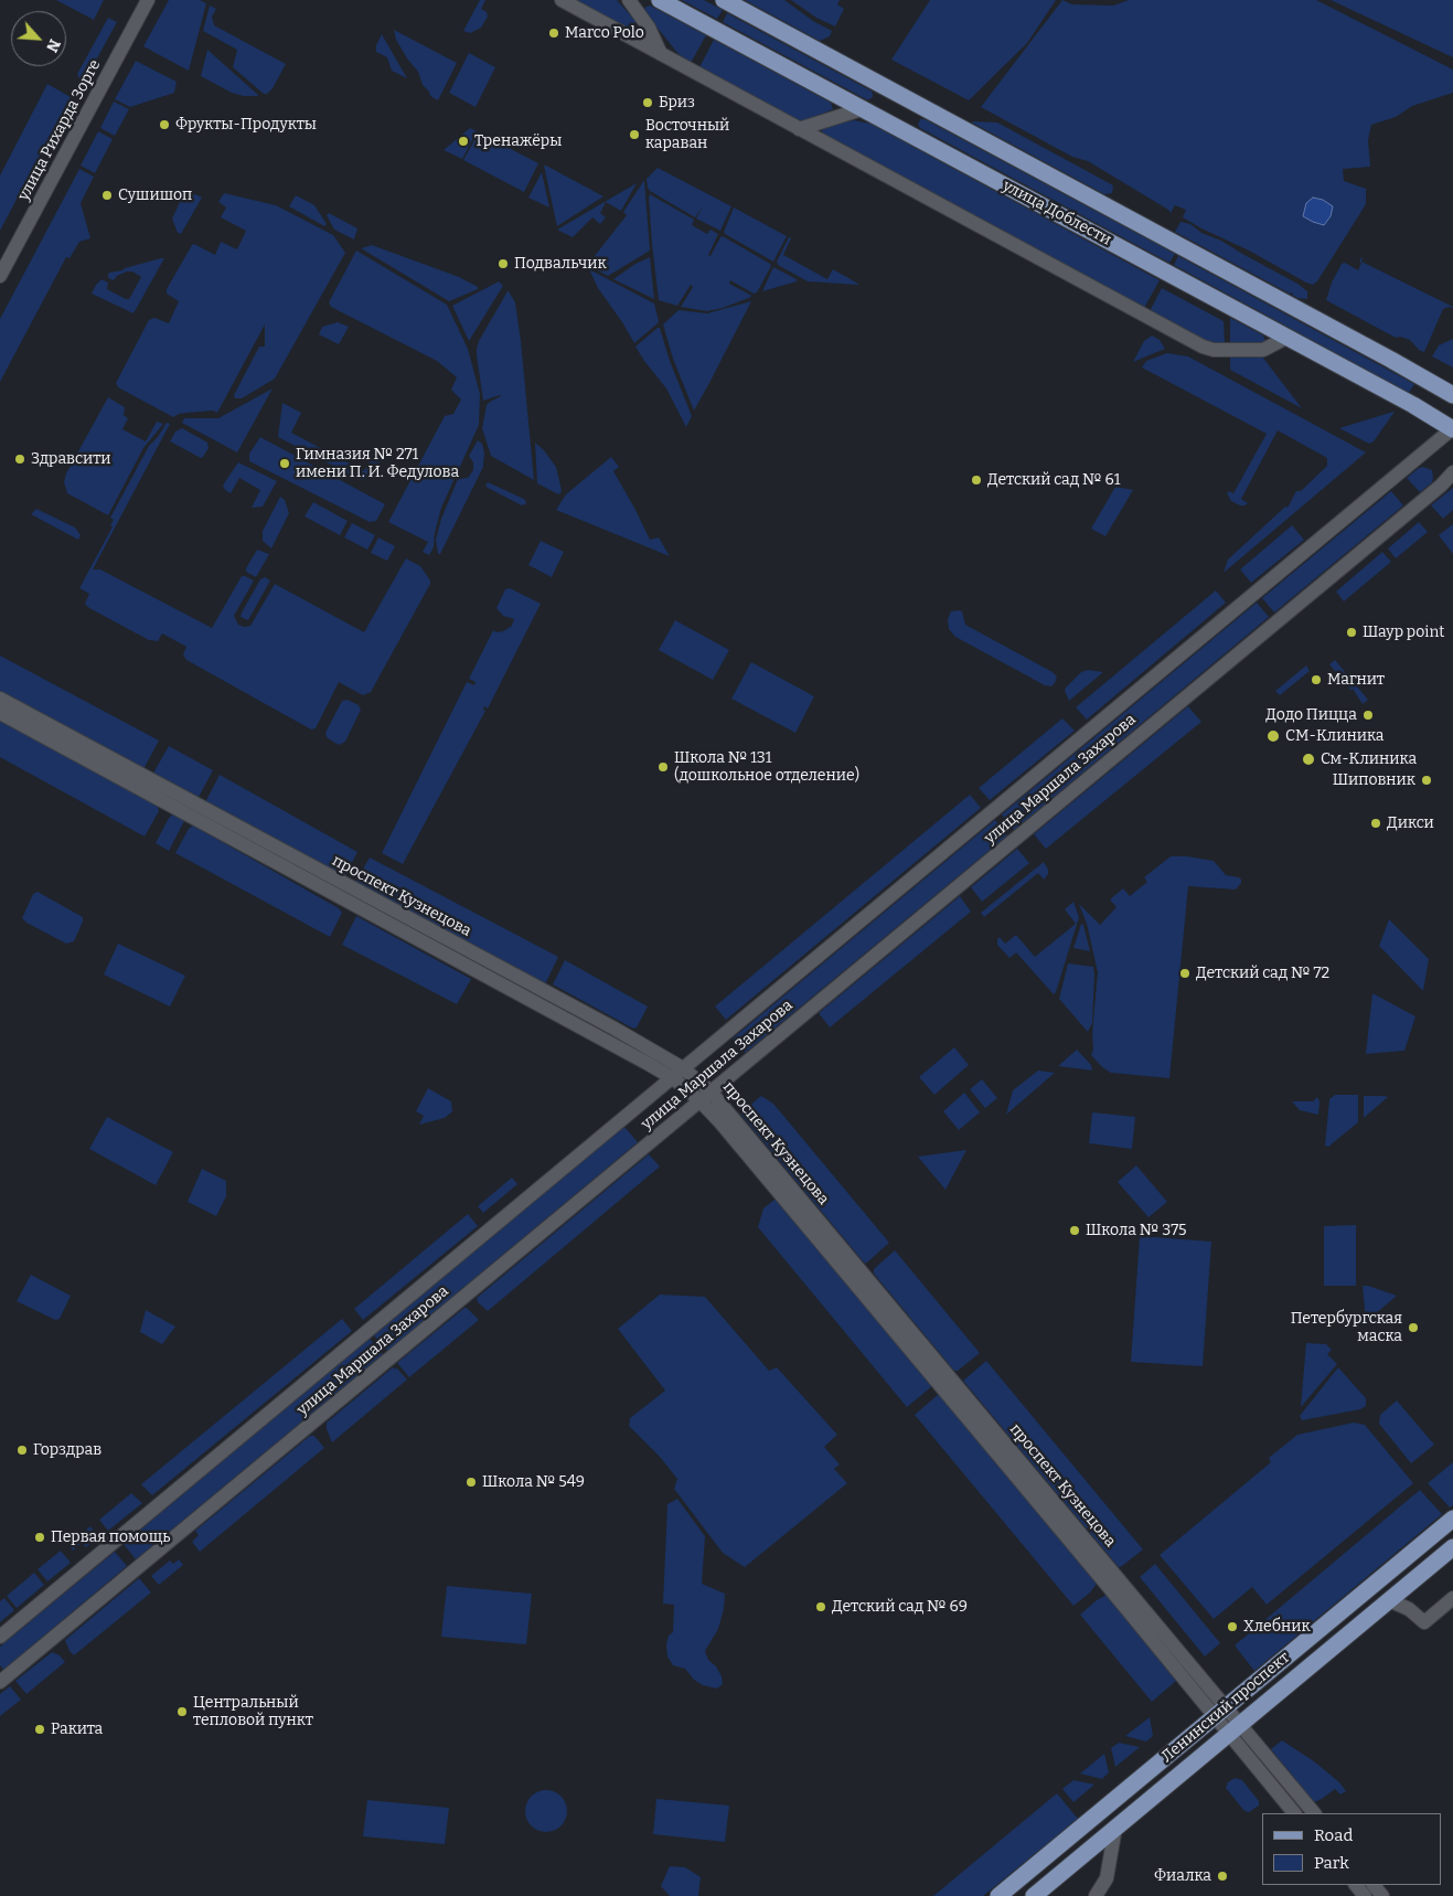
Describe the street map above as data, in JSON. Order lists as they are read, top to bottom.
{
  "streets": {
    "main road": ["улица Доблести", "Ленинский проспект"],
    "street": ["улица Рихарда Зорге", "улица Маршала Захарова", "проспект Кузнецова"]
  },
  "crossings": [
    ["улица Доблести", "улица Маршала Захарова"],
    ["улица Маршала Захарова", "проспект Кузнецова"],
    ["проспект Кузнецова", "Ленинский проспект"]
  ],
  "places": [
    "Marco Polo",
    "Бриз",
    "Фрукты-Продукты",
    "Восточный караван",
    "Тренажёры",
    "Сушишоп",
    "Подвальчик",
    "Здравсити",
    "Гимназия № 271 имени П. И. Федулова",
    "Детский сад № 61",
    "Шаур point",
    "Магнит",
    "Додо Пицца",
    "СМ-Клиника",
    "См-Клиника",
    "Школа № 131 (дошкольное отделение)",
    "Шиповник",
    "Дикси",
    "Детский сад № 72",
    "Школа № 375",
    "Петербургская маска",
    "Горздрав",
    "Школа № 549",
    "Первая помощь",
    "Детский сад № 69",
    "Хлебник",
    "Центральный тепловой пункт",
    "Ракита",
    "Фиалка"
  ],
  "legend": ["Road", "Park"],
  "north": "bottom right"
}
